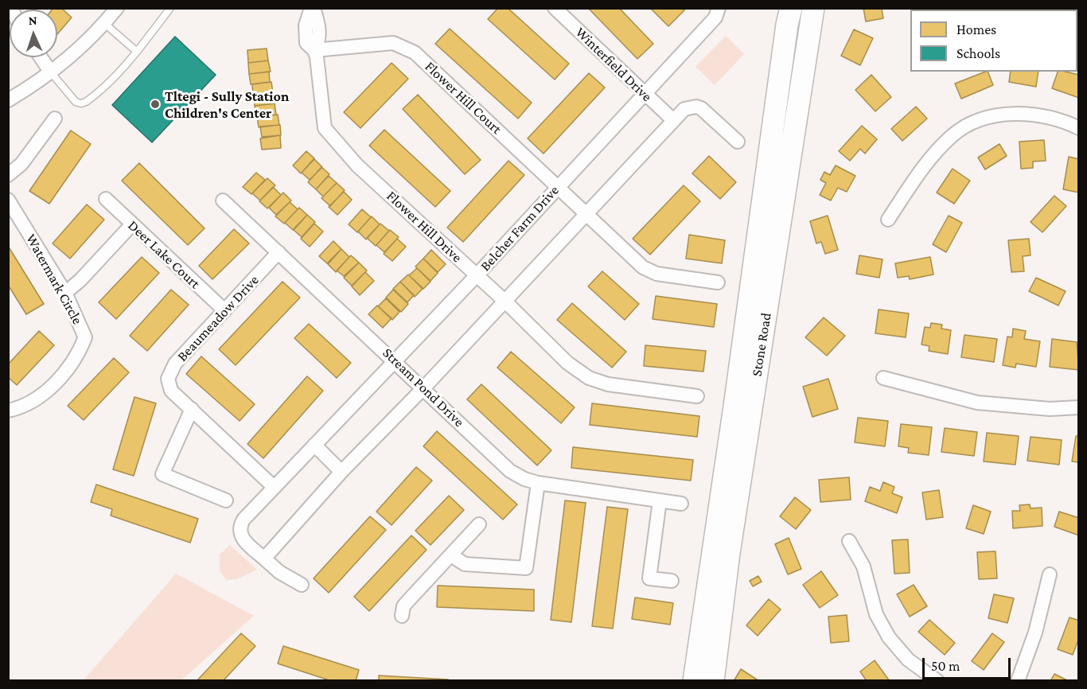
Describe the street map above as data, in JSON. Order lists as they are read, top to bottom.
{
  "streets": {
    "main road": ["Stone Road"],
    "street": [
      "Winterfield Drive",
      "Flower Hill Court",
      "Flower Hill Drive",
      "Belcher Farm Drive",
      "Deer Lake Court",
      "Watermark Circle",
      "Beaumeadow Drive",
      "Stream Pond Drive"
    ]
  },
  "crossings": [
    ["Winterfield Drive", "Belcher Farm Drive"],
    ["Flower Hill Court", "Flower Hill Drive"],
    ["Flower Hill Court", "Belcher Farm Drive"],
    ["Flower Hill Drive", "Belcher Farm Drive"],
    ["Belcher Farm Drive", "Beaumeadow Drive"],
    ["Belcher Farm Drive", "Stream Pond Drive"],
    ["Deer Lake Court", "Beaumeadow Drive"],
    ["Beaumeadow Drive", "Stream Pond Drive"]
  ],
  "places": ["Tltegi - Sully Station Children's Center"],
  "legend": ["Homes", "Schools"],
  "scale_bar": "50 m",
  "north": "top"
}
